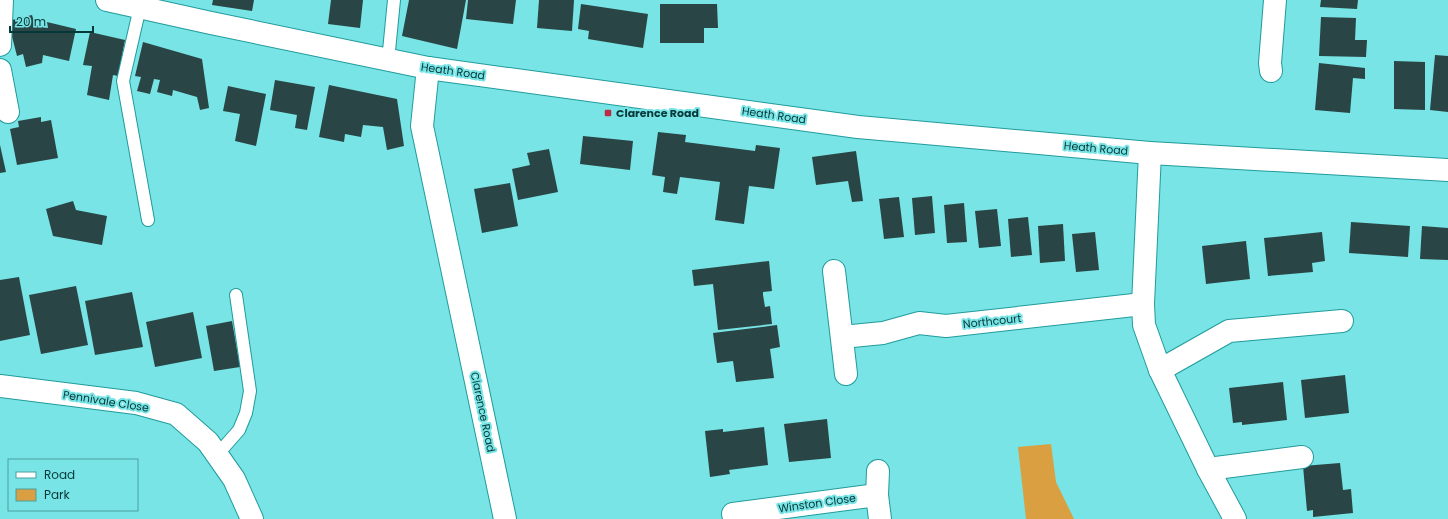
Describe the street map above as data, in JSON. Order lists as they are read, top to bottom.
{
  "streets": {
    "street": [
      "Heath Road",
      "Northcourt",
      "Pennivale Close",
      "Clarence Road",
      "Winston Close"
    ]
  },
  "crossings": [
    ["Heath Road", "Clarence Road"]
  ],
  "places": {
    "transit": ["Clarence Road"]
  },
  "legend": ["Road", "Park"],
  "scale_bar": "20 m"
}
